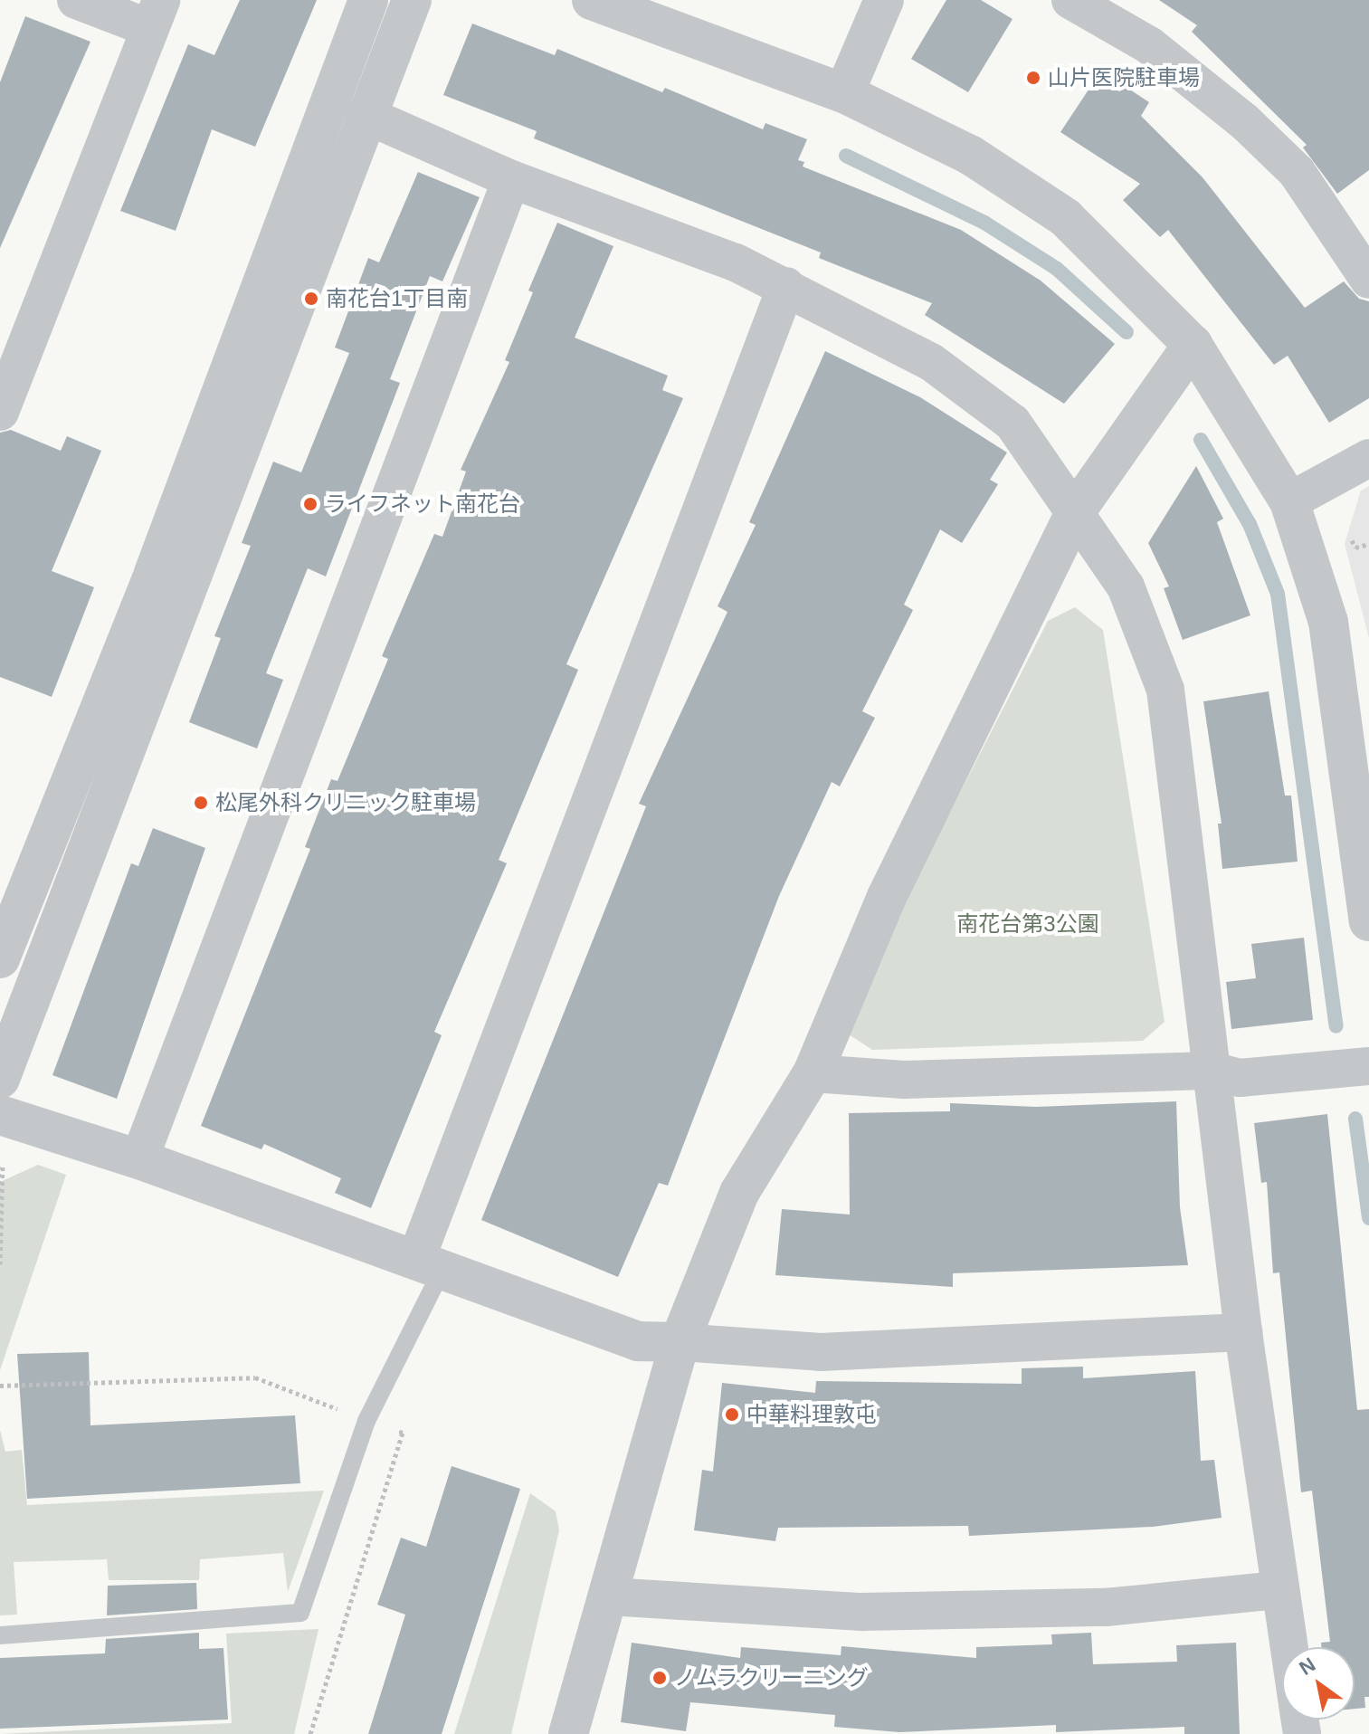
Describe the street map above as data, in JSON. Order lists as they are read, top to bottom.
{
  "parks": ["南花台第3公園"],
  "places": [
    "山片医院駐車場",
    "南花台1丁目南",
    "ライフネット南花台",
    "松尾外科クリニック駐車場",
    "中華料理敦屯",
    "ノムラクリーニング"
  ],
  "north": "top left"
}
